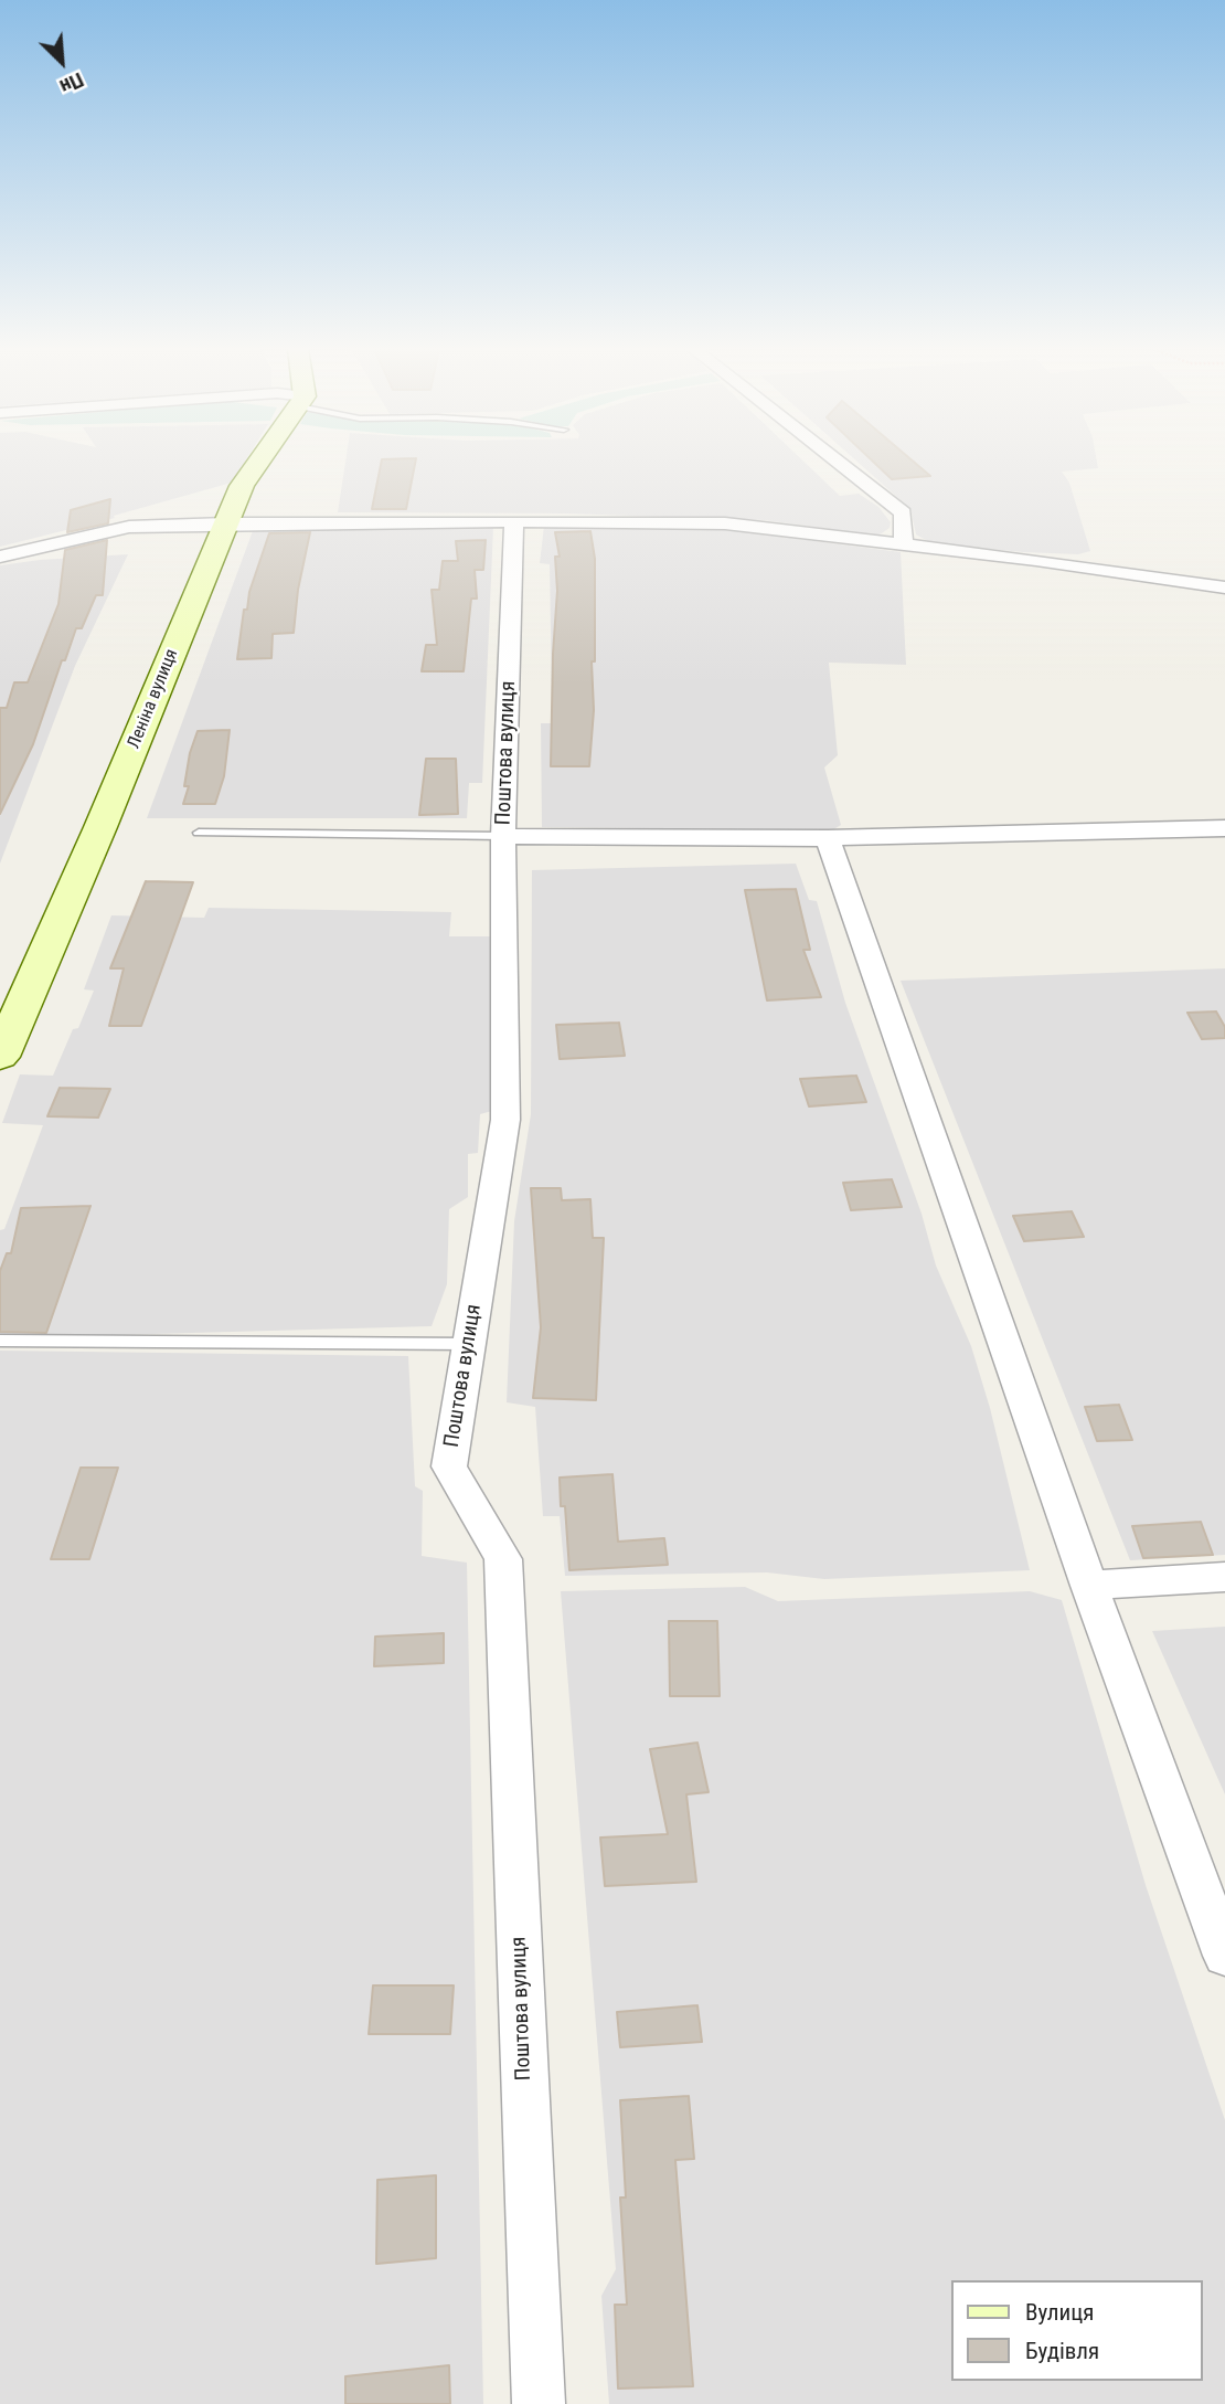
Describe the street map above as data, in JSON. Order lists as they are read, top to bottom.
{
  "streets": {
    "street": ["Леніна вулиця", "Поштова вулиця"]
  },
  "legend": ["Вулиця", "Будівля"],
  "north": "bottom right"
}
